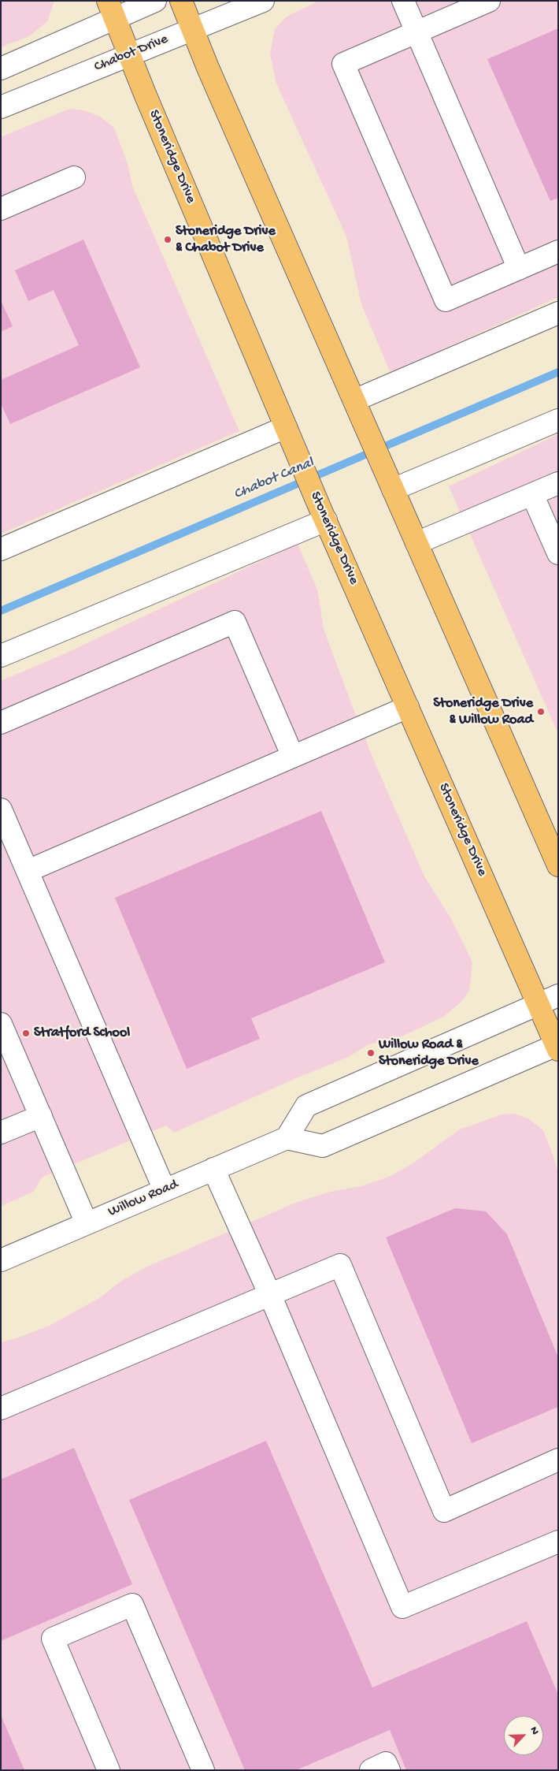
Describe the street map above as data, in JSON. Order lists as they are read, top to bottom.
{
  "streets": {
    "main road": ["Stoneridge Drive"],
    "street": ["Chabot Drive", "Willow Road"]
  },
  "crossings": [
    ["Chabot Drive", "Stoneridge Drive"]
  ],
  "water": ["Chabot Canal"],
  "places": [
    "Stoneridge Drive & Chabot Drive",
    "Stoneridge Drive & Willow Road",
    "Stratford School",
    "Willow Road & Stoneridge Drive"
  ],
  "north": "top right"
}
